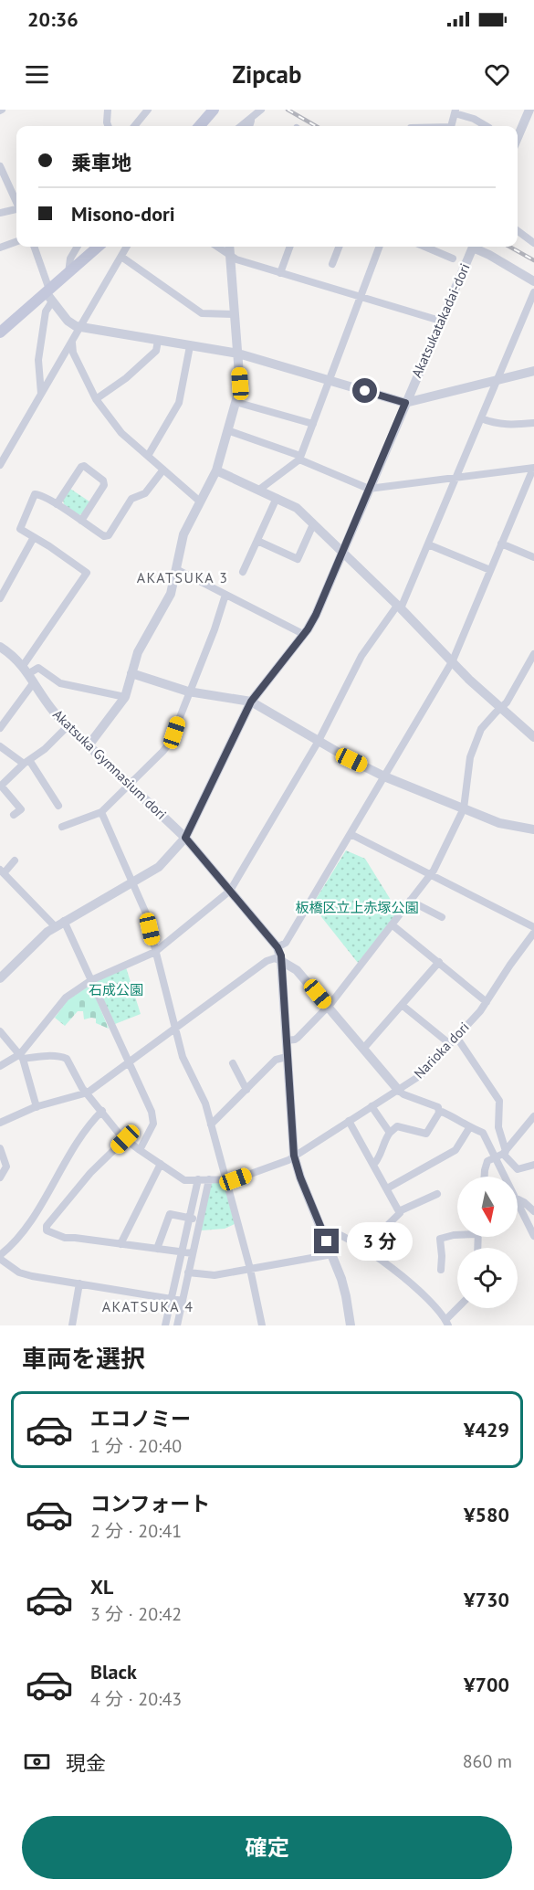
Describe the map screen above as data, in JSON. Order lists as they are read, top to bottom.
{
  "streets": {
    "street": ["Akatsukatakadai-dori", "Akatsuka Gymnasium dori", "Narioka dori"]
  },
  "crossings": [
    ["Akatsukatakadai-dori", "Akatsuka Gymnasium dori"],
    ["Akatsuka Gymnasium dori", "Narioka dori"]
  ],
  "districts": ["AKATSUKA 3", "AKATSUKA 4"],
  "parks": ["板橋区立上赤塚公園", "石成公園"],
  "north": "bottom",
  "page": {
    "status": "20:36",
    "header": "Zipcab",
    "banner": ["乗車地", "Misono-dori"],
    "bubble": "3 分",
    "heading": "車両を選択",
    "list": [
      {
        "name": "エコノミー",
        "note": "1 分 · 20:40",
        "value": "¥429"
      },
      {
        "name": "コンフォート",
        "note": "2 分 · 20:41",
        "value": "¥580"
      },
      {
        "name": "XL",
        "note": "3 分 · 20:42",
        "value": "¥730"
      },
      {
        "name": "Black",
        "note": "4 分 · 20:43",
        "value": "¥700"
      }
    ],
    "pay": ["現金", "860 m"],
    "buttons": "確定"
  }
}
